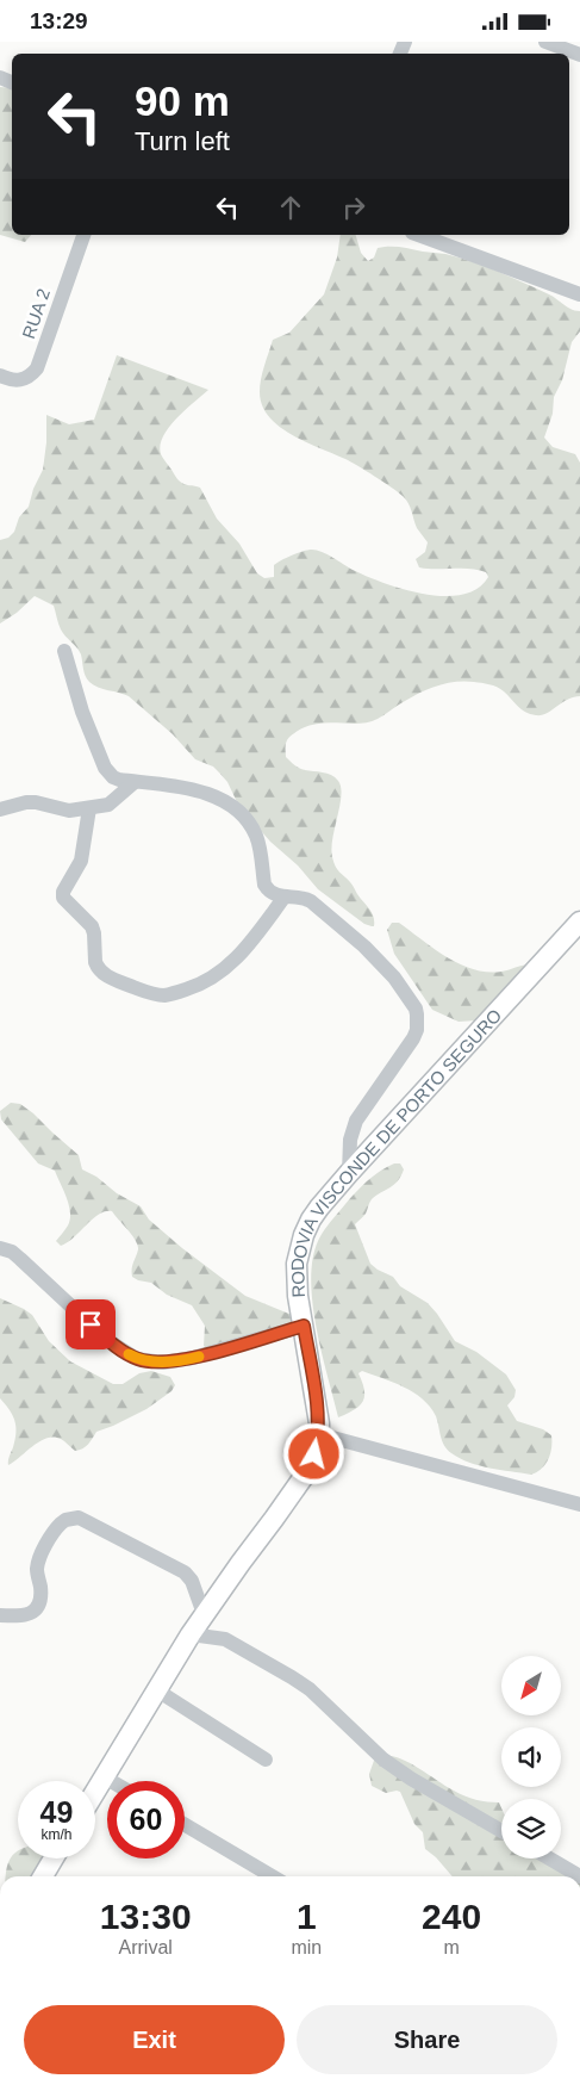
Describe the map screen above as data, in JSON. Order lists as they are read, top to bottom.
{
  "streets": {
    "main road": ["RODOVIA VISCONDE DE PORTO SEGURO"],
    "street": ["RUA 2"]
  },
  "north": "bottom left",
  "page": {
    "status": "13:29",
    "turn": ["90 m", "Turn left"],
    "speed": "49 km/h",
    "limit": "60",
    "eta": [
      "13:30",
      "Arrival",
      "1",
      "min",
      "240",
      "m"
    ],
    "buttons": ["Exit", "Share"]
  }
}
